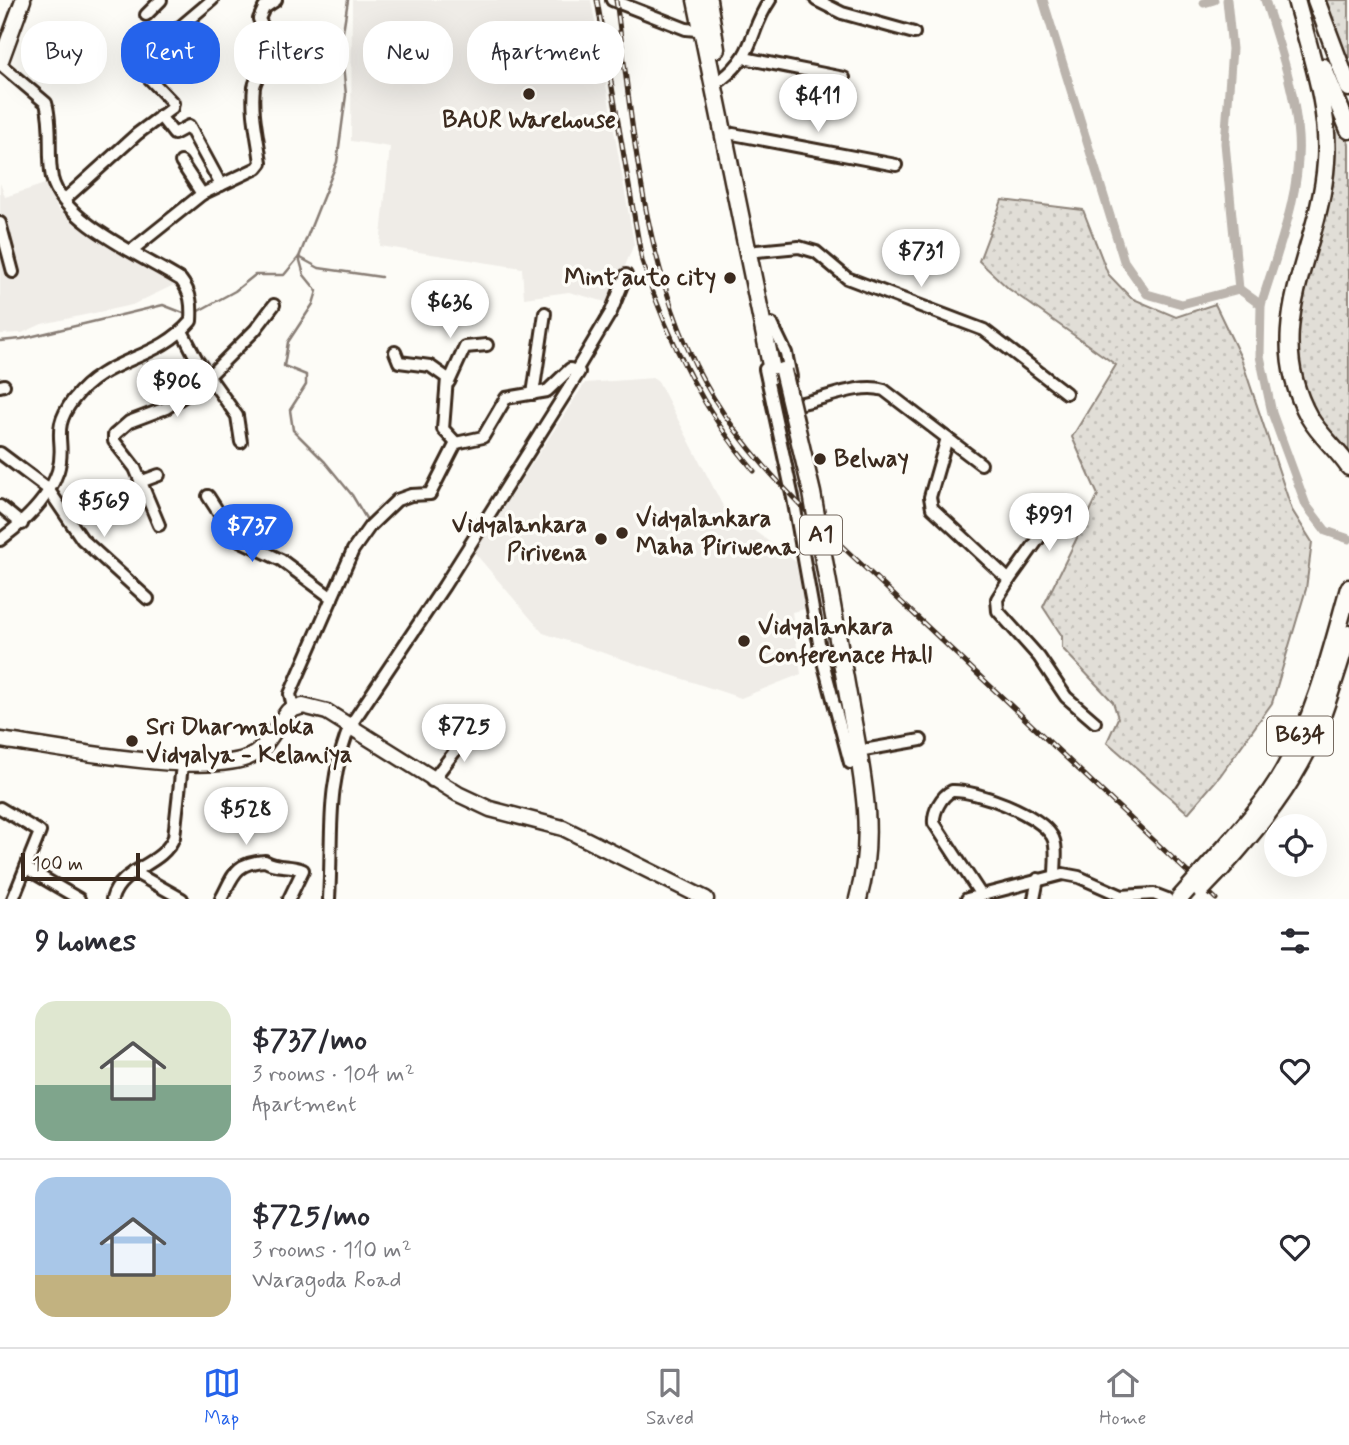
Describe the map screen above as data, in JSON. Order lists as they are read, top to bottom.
{
  "streets": {
    "highway": ["A1", "B634"]
  },
  "places": [
    "BAUR Warehouse",
    "Mint auto city",
    "Belway",
    "Vidyalankara Maha Piriwena",
    "Vidyalankara Pirivena",
    "Vidyalankara Conferenace Hall",
    "Sri Dharmaloka Vidyalya - Kelaniya"
  ],
  "scale_bar": "100 m",
  "page": {
    "chip": [
      "Buy",
      "Rent",
      "Filters",
      "New",
      "Apartment"
    ],
    "price": [
      "$411",
      "$731",
      "$636",
      "$906",
      "$569",
      "$991",
      "$737",
      "$725",
      "$528"
    ],
    "scale": "100 m",
    "heading": "9 homes",
    "list": [
      {
        "name": "$737/mo",
        "note": "3 rooms · 104 m² · Apartment"
      },
      {
        "name": "$725/mo",
        "note": "3 rooms · 110 m² · Waragoda Road"
      }
    ],
    "tabs": ["Map", "Saved", "Home"]
  }
}
